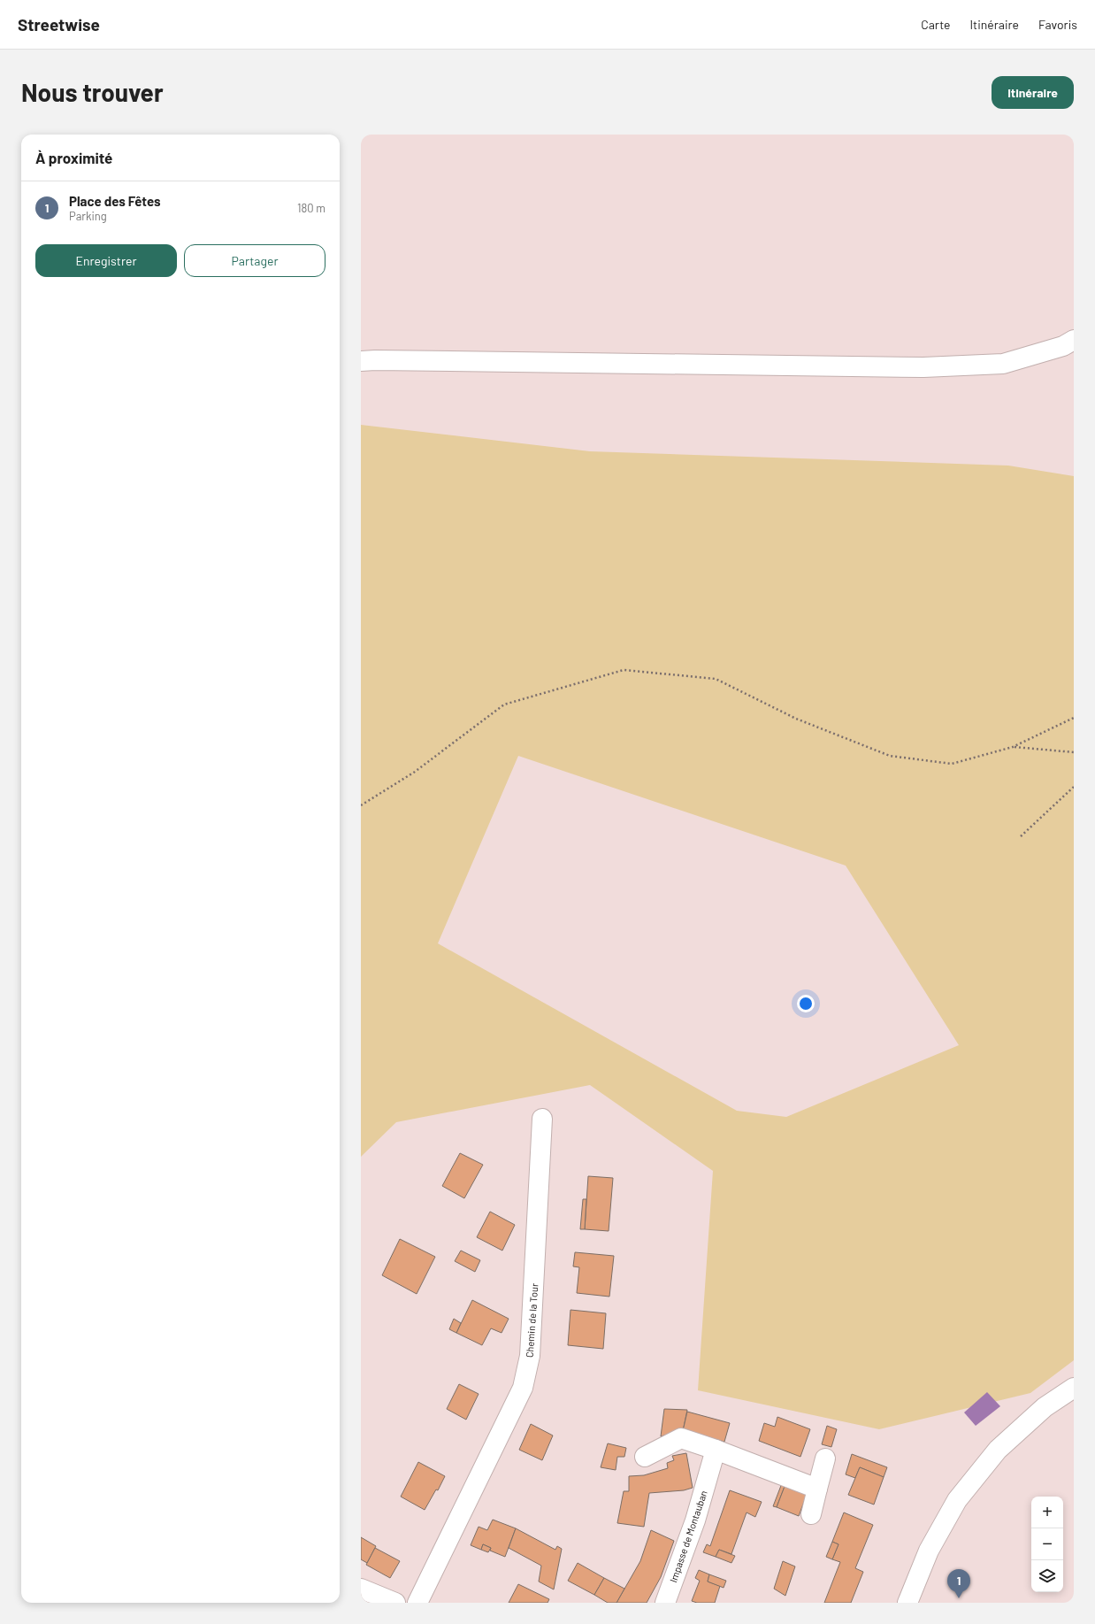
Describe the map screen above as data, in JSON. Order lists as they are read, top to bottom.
{
  "streets": {
    "street": ["Chemin de la Tour", "Impasse de Montauban"]
  },
  "page": {
    "header": "Streetwise",
    "nav": ["Carte", "Itinéraire", "Favoris"],
    "buttons": [
      "Itinéraire",
      ["Enregistrer", "Partager"]
    ],
    "title": "Nous trouver",
    "heading": "À proximité",
    "list": [
      {
        "mark": "1",
        "name": "Place des Fêtes",
        "note": "Parking",
        "value": "180 m"
      }
    ],
    "map_buttons": ["+", "−"],
    "pins": "1"
  }
}
